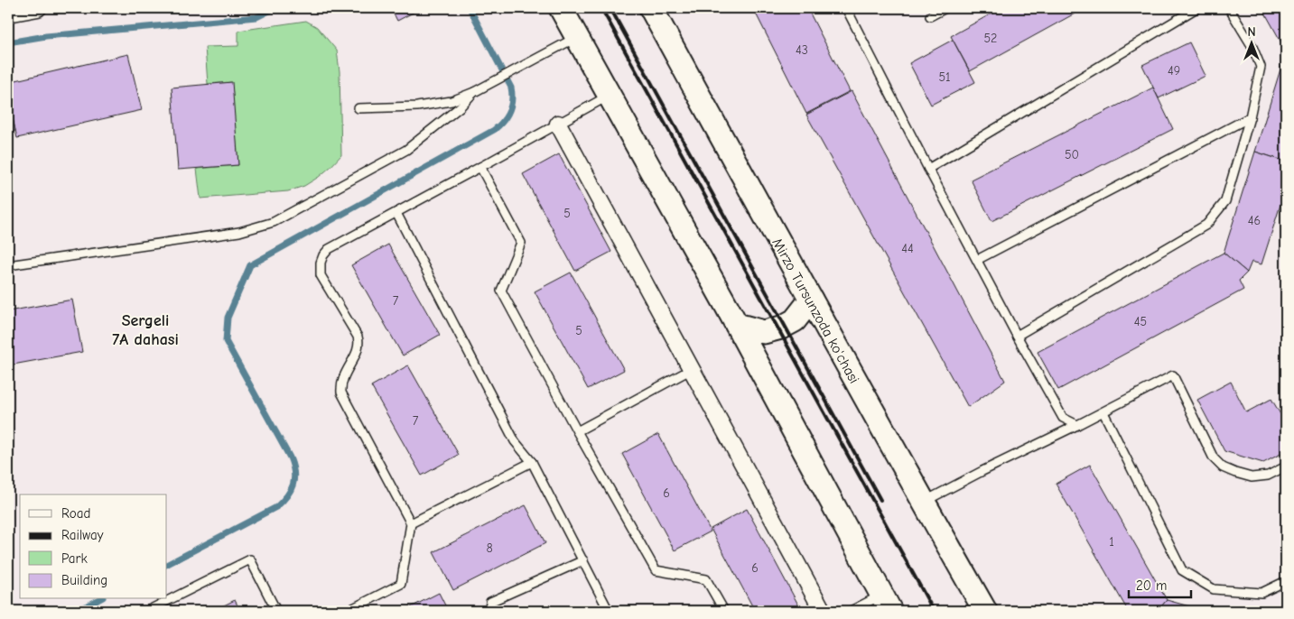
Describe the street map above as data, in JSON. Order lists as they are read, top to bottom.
{
  "streets": {
    "main road": ["Mirzo Tursunzoda ko'chasi"]
  },
  "districts": ["Sergeli 7A dahasi"],
  "house_numbers": [
    "52",
    "43",
    "49",
    "51",
    "50",
    "5",
    "46",
    "44",
    "7",
    "45",
    "5",
    "7",
    "6",
    "1",
    "8",
    "6"
  ],
  "legend": [
    "Road",
    "Railway",
    "Park",
    "Building"
  ],
  "scale_bar": "20 m",
  "north": "top"
}
